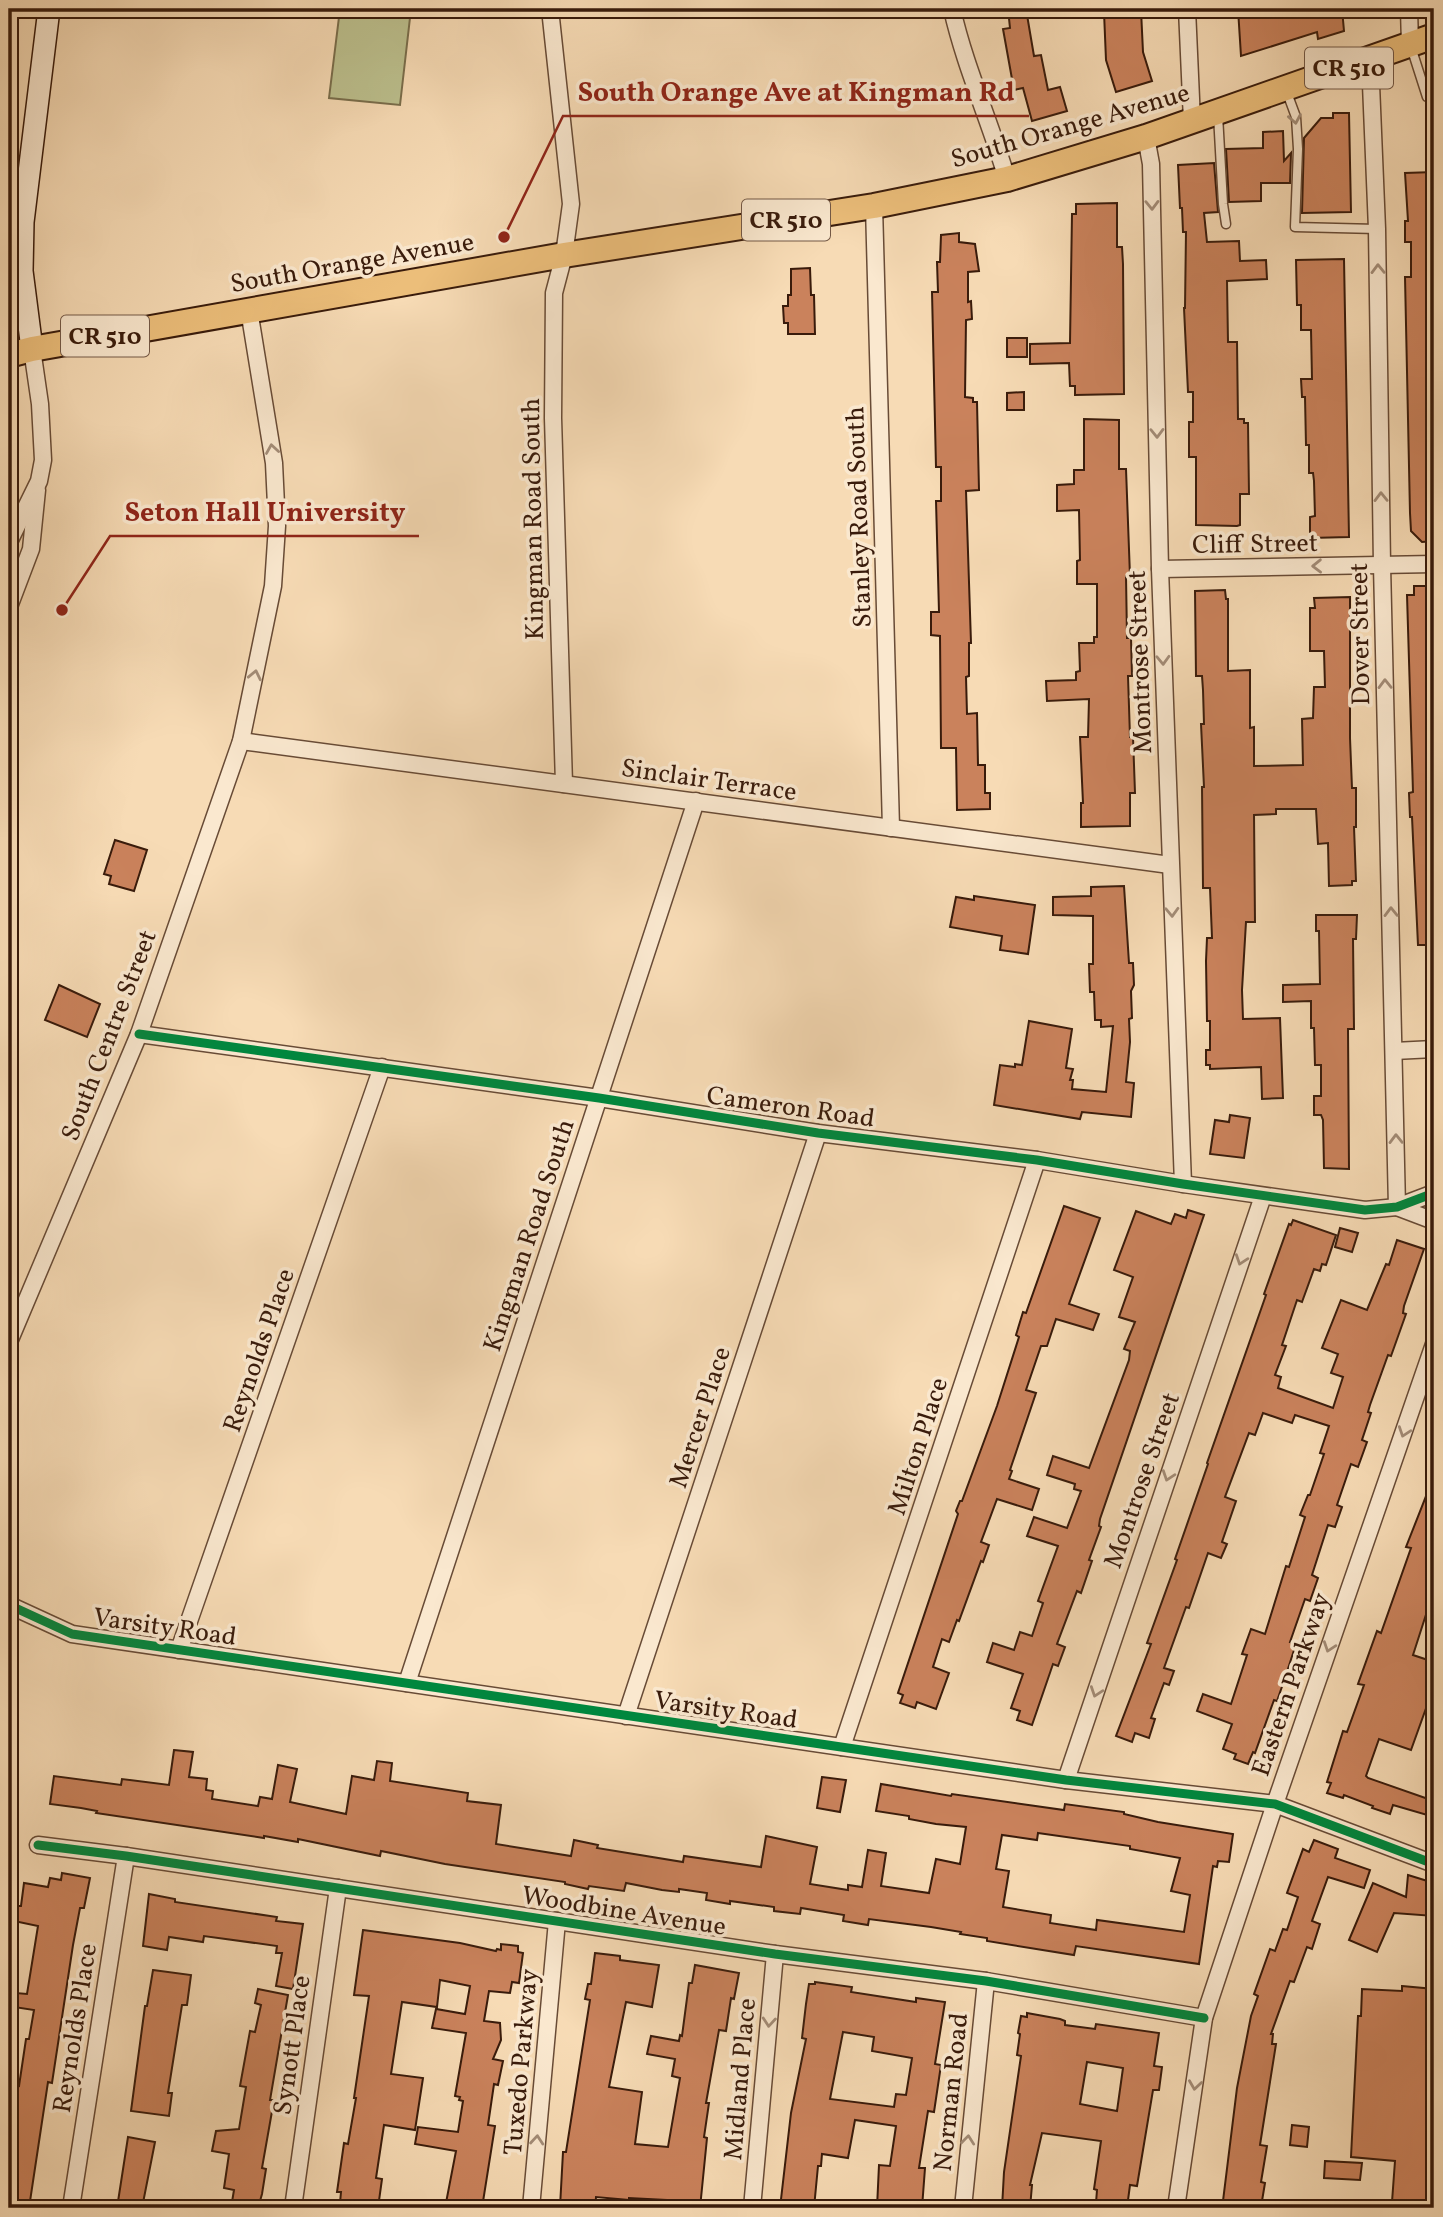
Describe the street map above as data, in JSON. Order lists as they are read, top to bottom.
{
  "streets": {
    "main road": ["CR 510", "South Orange Avenue"],
    "street": [
      "Stanley Road South",
      "Kingman Road South",
      "Cliff Street",
      "Dover Street",
      "Montrose Street",
      "Sinclair Terrace",
      "South Centre Street",
      "Cameron Road",
      "Reynolds Place",
      "Mercer Place",
      "Milton Place",
      "Varsity Road",
      "Eastern Parkway",
      "Woodbine Avenue",
      "Synott Place",
      "Tuxedo Parkway",
      "Midland Place",
      "Norman Road"
    ]
  },
  "crossings": [
    ["South Orange Avenue", "Stanley Road South"],
    ["South Orange Avenue", "Kingman Road South"],
    ["South Orange Avenue", "Dover Street"],
    ["South Orange Avenue", "Montrose Street"],
    ["South Orange Avenue", "South Centre Street"],
    ["Stanley Road South", "Sinclair Terrace"],
    ["Kingman Road South", "Sinclair Terrace"],
    ["Kingman Road South", "Cameron Road"],
    ["Kingman Road South", "Varsity Road"],
    ["Cliff Street", "Dover Street"],
    ["Cliff Street", "Montrose Street"],
    ["Dover Street", "Cameron Road"],
    ["Montrose Street", "Sinclair Terrace"],
    ["Montrose Street", "Cameron Road"],
    ["Montrose Street", "Varsity Road"],
    ["Sinclair Terrace", "South Centre Street"],
    ["South Centre Street", "Cameron Road"],
    ["Cameron Road", "Reynolds Place"],
    ["Cameron Road", "Mercer Place"],
    ["Cameron Road", "Milton Place"],
    ["Reynolds Place", "Varsity Road"],
    ["Reynolds Place", "Woodbine Avenue"],
    ["Mercer Place", "Varsity Road"],
    ["Milton Place", "Varsity Road"],
    ["Varsity Road", "Eastern Parkway"],
    ["Eastern Parkway", "Woodbine Avenue"],
    ["Woodbine Avenue", "Synott Place"],
    ["Woodbine Avenue", "Tuxedo Parkway"],
    ["Woodbine Avenue", "Midland Place"],
    ["Woodbine Avenue", "Norman Road"]
  ],
  "one_way": [
    "Cliff Street",
    "Dover Street",
    "Montrose Street",
    "South Centre Street",
    "Eastern Parkway",
    "Tuxedo Parkway",
    "Midland Place",
    "Norman Road"
  ],
  "places": ["South Orange Ave at Kingman Rd", "Seton Hall University"]
}
